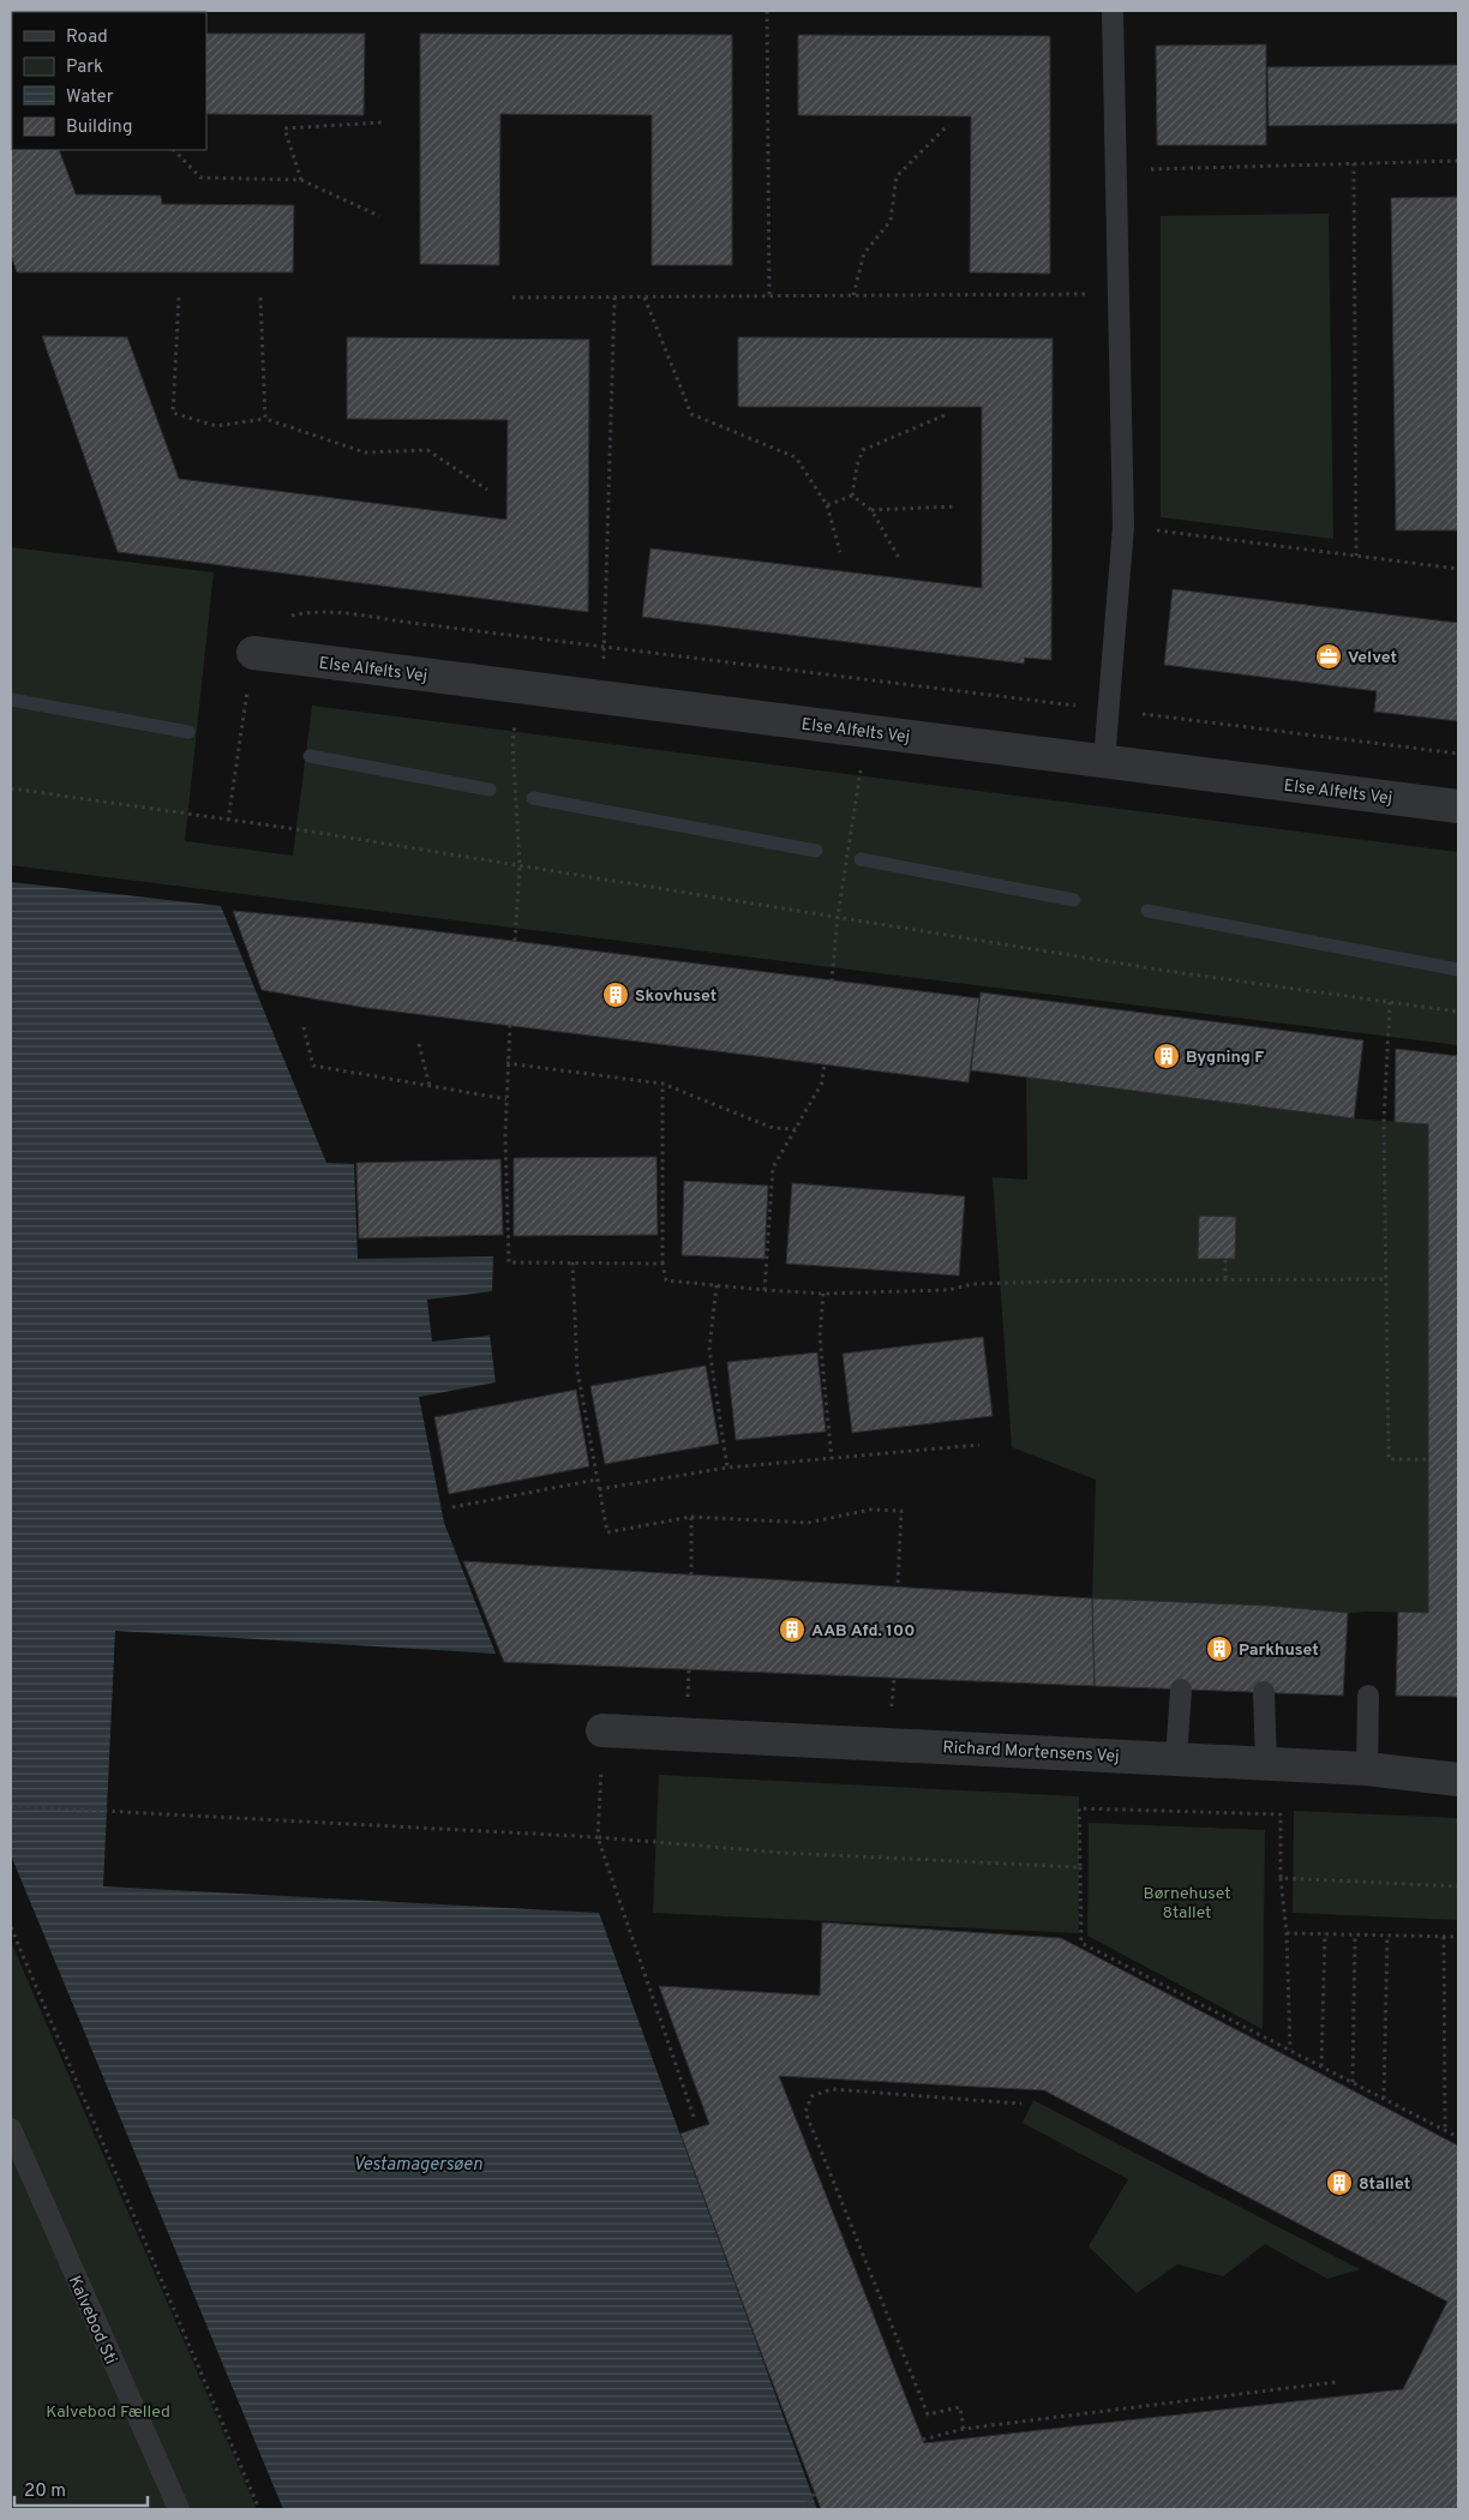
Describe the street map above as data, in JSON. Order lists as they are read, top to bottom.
{
  "streets": {
    "street": ["Else Alfelts Vej", "Richard Mortensens Vej"],
    "lane": ["Kalvebod Sti"]
  },
  "water": ["Vestamagersøen"],
  "parks": ["Børnehuset 8tallet", "Kalvebod Fælled"],
  "places": {
    "office": ["Velvet"],
    "building": [
      "Skovhuset",
      "Bygning F",
      "AAB Afd. 100",
      "Parkhuset",
      "8tallet"
    ]
  },
  "legend": [
    "Road",
    "Park",
    "Water",
    "Building"
  ],
  "scale_bar": "20 m"
}
